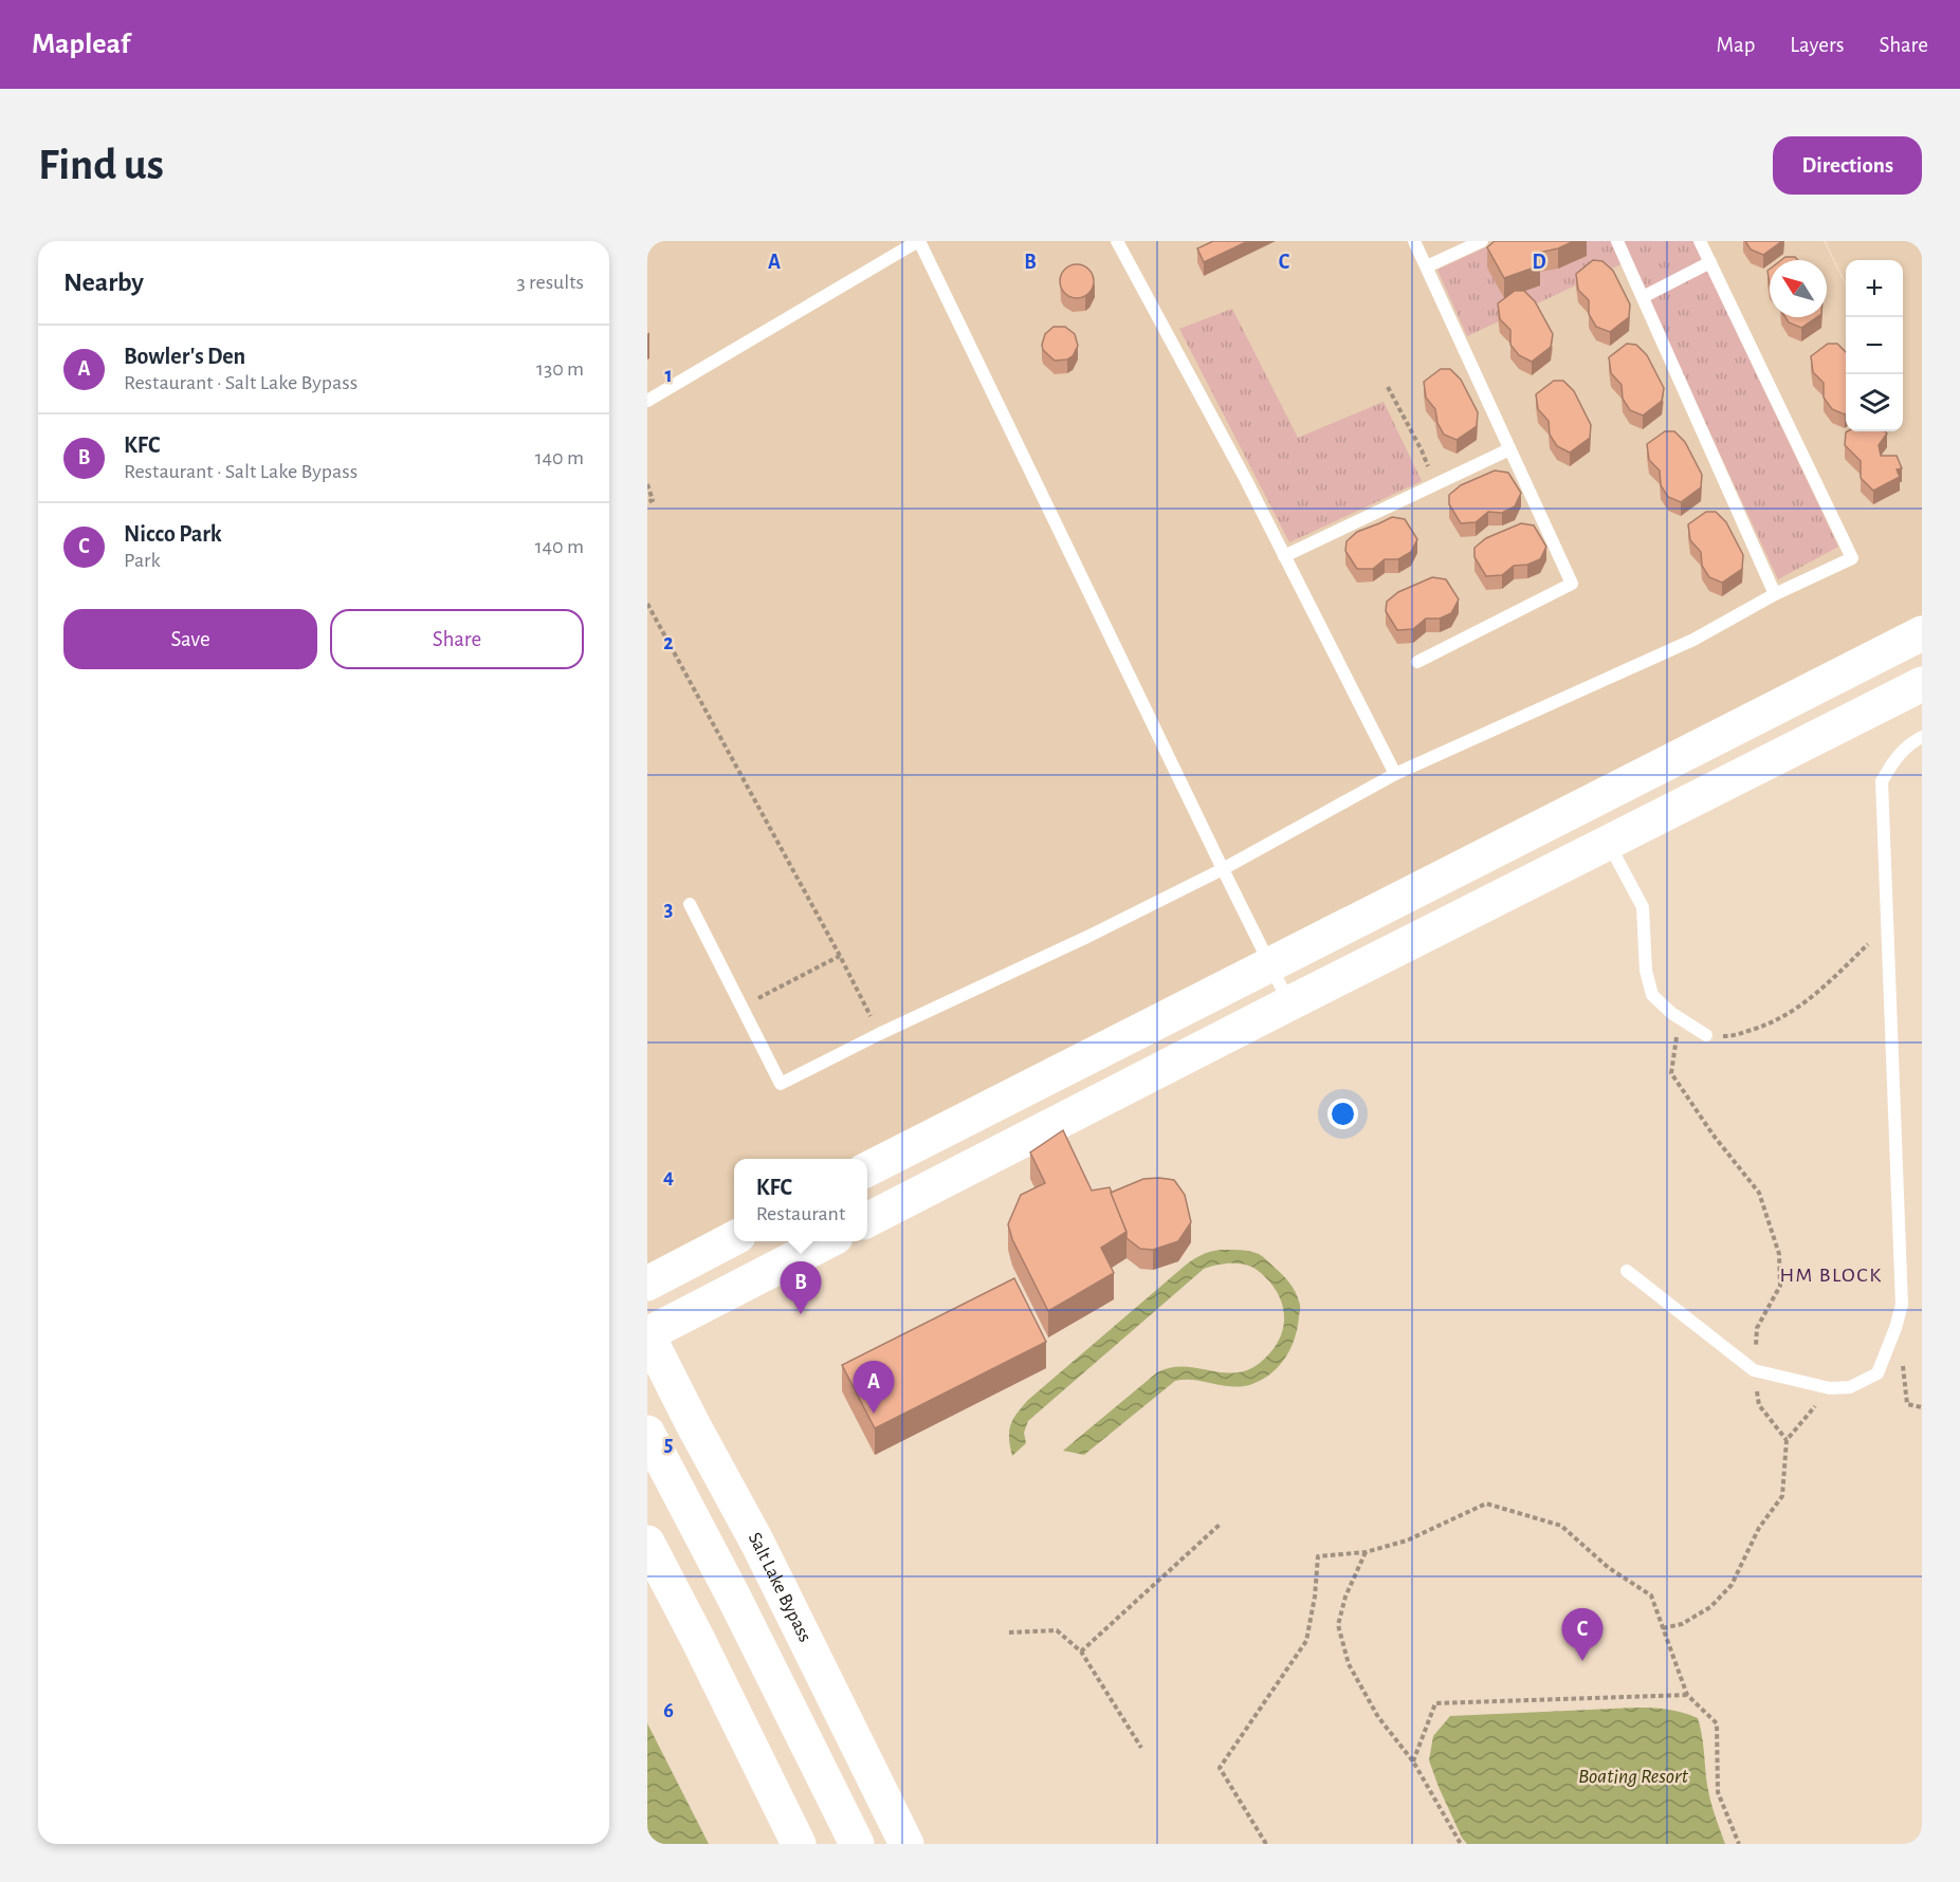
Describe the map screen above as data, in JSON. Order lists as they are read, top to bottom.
{
  "streets": {
    "main road": ["Salt Lake Bypass"]
  },
  "districts": ["HM BLOCK"],
  "water": ["Boating Resort"],
  "north": "top left",
  "page": {
    "header": "Mapleaf",
    "nav": ["Map", "Layers", "Share"],
    "buttons": [
      "Directions",
      ["Save", "Share"]
    ],
    "title": "Find us",
    "heading": ["Nearby", "3 results"],
    "map_buttons": ["+", "−"],
    "list": [
      {
        "mark": "A",
        "name": "Bowler's Den",
        "note": "Restaurant · Salt Lake Bypass",
        "value": "130 m"
      },
      {
        "mark": "B",
        "name": "KFC",
        "note": "Restaurant · Salt Lake Bypass",
        "value": "140 m"
      },
      {
        "mark": "C",
        "name": "Nicco Park",
        "note": "Park",
        "value": "140 m"
      }
    ],
    "popup": ["KFC", "Restaurant"],
    "pins": ["B", "A", "C"]
  },
  "grid": {
    "columns": [
      "A",
      "B",
      "C",
      "D"
    ],
    "rows": [
      "1",
      "2",
      "3",
      "4",
      "5",
      "6"
    ]
  }
}
